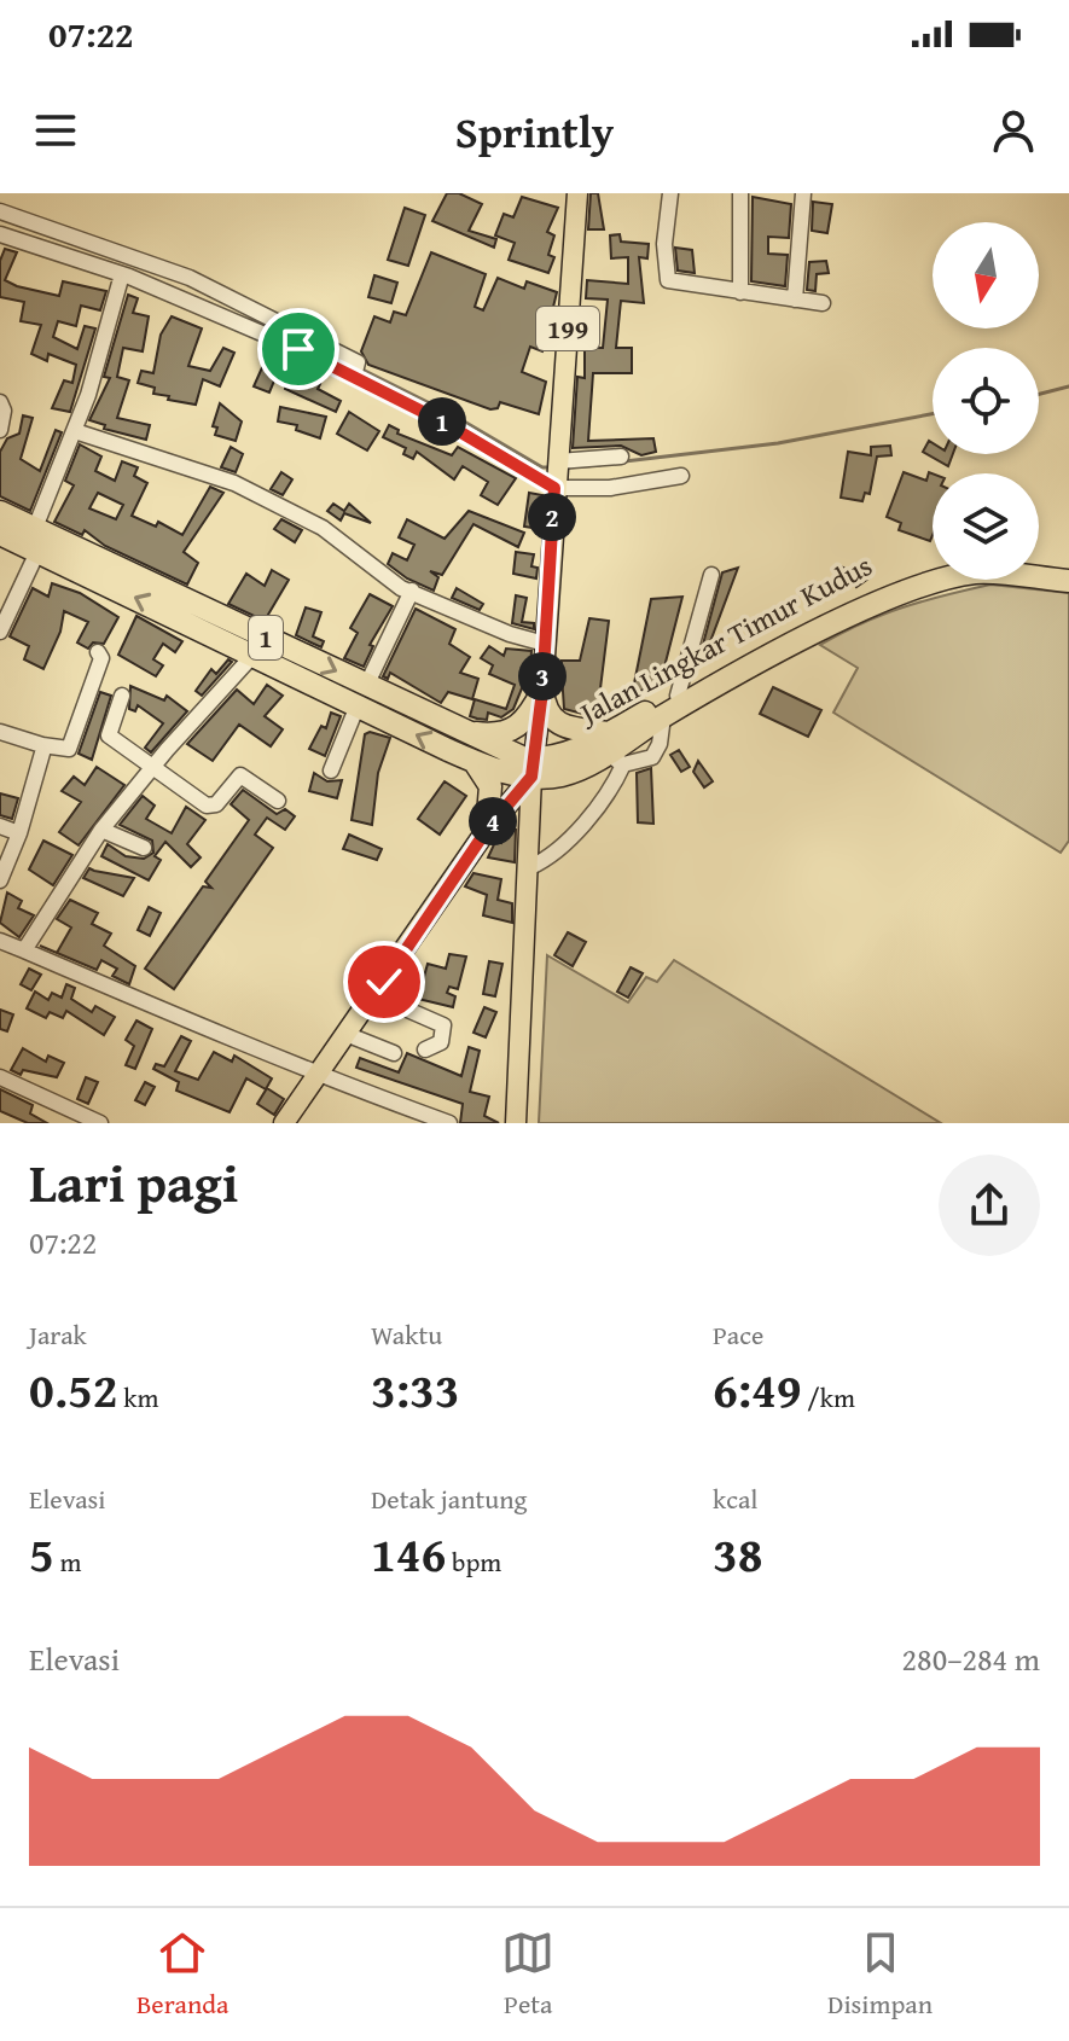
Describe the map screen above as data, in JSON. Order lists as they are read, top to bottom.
{
  "streets": {
    "highway": ["1", "Jalan Lingkar Timur Kudus"],
    "main road": ["199"]
  },
  "crossings": [
    ["199", "Jalan Lingkar Timur Kudus"]
  ],
  "north": "bottom",
  "page": {
    "status": "07:22",
    "header": "Sprintly",
    "pins": [
      "1",
      "2",
      "3",
      "4"
    ],
    "heading": ["Lari pagi", "07:22"],
    "stats": [
      ["Jarak", "0.52 km"],
      ["Waktu", "3:33"],
      ["Pace", "6:49 /km"],
      ["Elevasi", "5 m"],
      ["Detak jantung", "146 bpm"],
      ["kcal", "38"]
    ],
    "chart": ["Elevasi", "280–284 m"],
    "tabs": ["Beranda", "Peta", "Disimpan"]
  }
}
